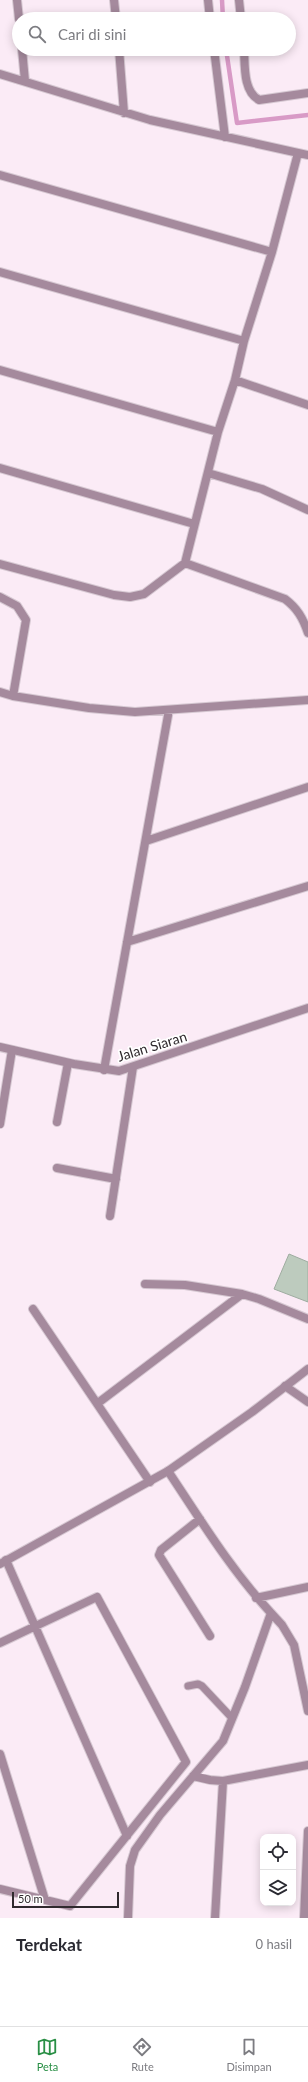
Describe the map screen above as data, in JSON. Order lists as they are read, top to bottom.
{
  "streets": {
    "street": ["Jalan Siaran"]
  },
  "scale_bar": "50 m",
  "page": {
    "search": "Cari di sini",
    "scale": "50 m",
    "heading": ["Terdekat", "0 hasil"],
    "nav": ["Peta", "Rute", "Disimpan"]
  }
}
